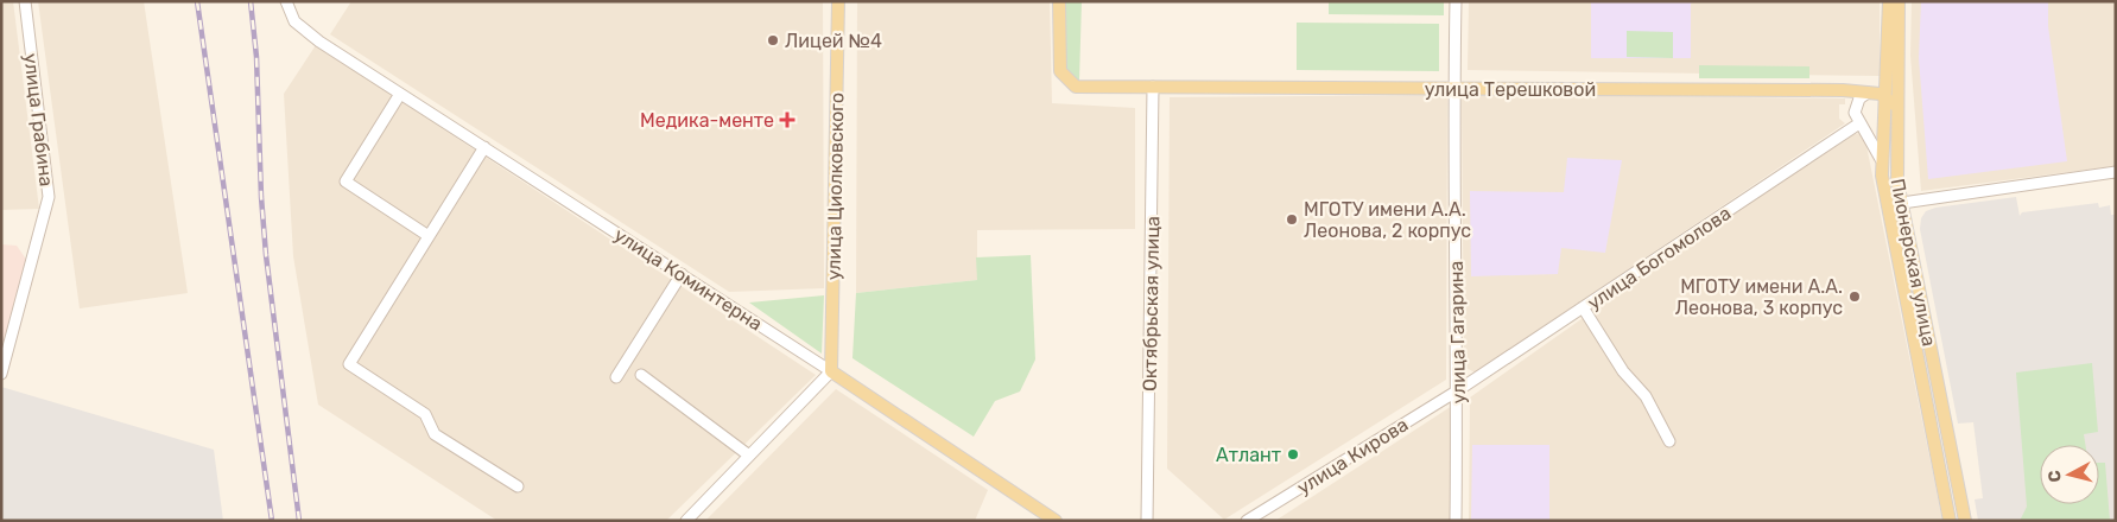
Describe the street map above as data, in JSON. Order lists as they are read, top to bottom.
{
  "streets": {
    "main road": [
      "улица Терешковой",
      "улица Циолковского",
      "Пионерская улица",
      "улица Коминтерна"
    ],
    "street": [
      "улица Грабина",
      "улица Богомолова",
      "Октябрьская улица",
      "улица Гагарина",
      "улица Кирова"
    ]
  },
  "crossings": [
    ["улица Терешковой", "Пионерская улица"],
    ["улица Терешковой", "Октябрьская улица"],
    ["улица Терешковой", "улица Гагарина"],
    ["улица Циолковского", "улица Коминтерна"],
    ["улица Богомолова", "улица Гагарина"],
    ["улица Богомолова", "улица Кирова"],
    ["улица Гагарина", "улица Кирова"]
  ],
  "places": {
    "other": [
      "Лицей №4",
      "МГОТУ имени А.А. Леонова, 2 корпус",
      "МГОТУ имени А.А. Леонова, 3 корпус",
      "Атлант"
    ],
    "health": ["Медика-менте"]
  },
  "north": "left"
}
